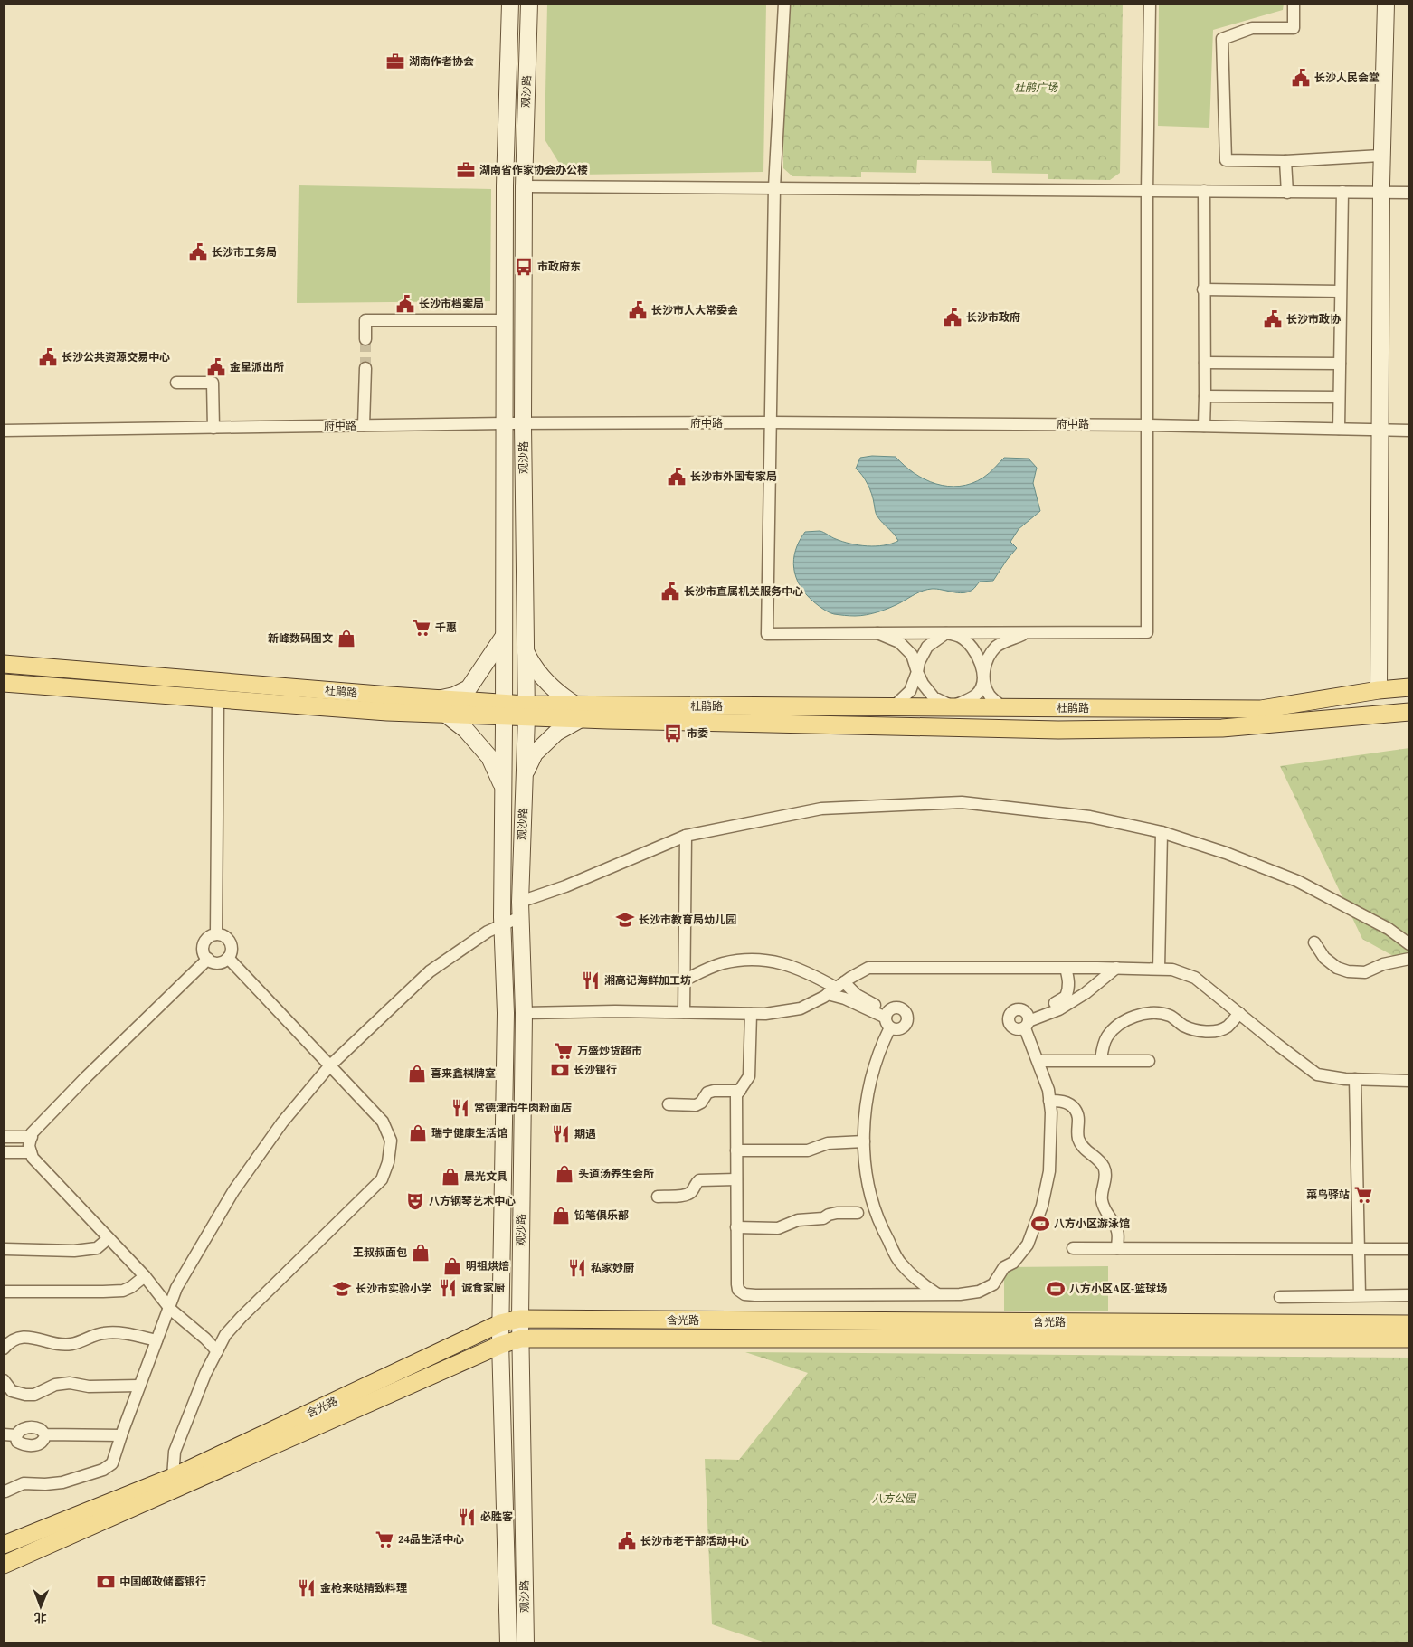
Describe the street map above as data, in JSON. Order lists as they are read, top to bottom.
{
  "streets": {
    "main road": ["观沙路", "杜鹃路", "含光路"],
    "street": ["府中路"]
  },
  "crossings": [
    ["观沙路", "府中路"],
    ["观沙路", "杜鹃路"],
    ["观沙路", "含光路"]
  ],
  "parks": ["杜鹃广场", "八方公园"],
  "places": {
    "office": ["湖南作者协会", "湖南省作家协会办公楼"],
    "public building": [
      "长沙人民会堂",
      "长沙市工务局",
      "长沙市档案局",
      "长沙市人大常委会",
      "长沙市政府",
      "长沙市政协",
      "长沙公共资源交易中心",
      "金星派出所",
      "长沙市外国专家局",
      "长沙市直属机关服务中心",
      "长沙市老干部活动中心"
    ],
    "bus stop": ["市政府东", "市委"],
    "supermarket": [
      "千惠",
      "万盛炒货超市",
      "菜鸟驿站",
      "24品生活中心"
    ],
    "shop": [
      "新峰数码图文",
      "喜来鑫棋牌室",
      "瑞宁健康生活馆",
      "头道汤养生会所",
      "晨光文具",
      "铅笔俱乐部",
      "王叔叔面包",
      "明祖烘焙"
    ],
    "school or university": ["长沙市教育局幼儿园", "长沙市实验小学"],
    "restaurant": [
      "湘高记海鲜加工坊",
      "常德津市牛肉粉面店",
      "期遇",
      "私家妙厨",
      "诚食家厨",
      "必胜客",
      "金枪来哒精致料理"
    ],
    "bank": ["长沙银行", "中国邮政储蓄银行"],
    "theatre": ["八方钢琴艺术中心"],
    "sports": ["八方小区游泳馆", "八方小区A区-篮球场"]
  },
  "north": "bottom"
}
